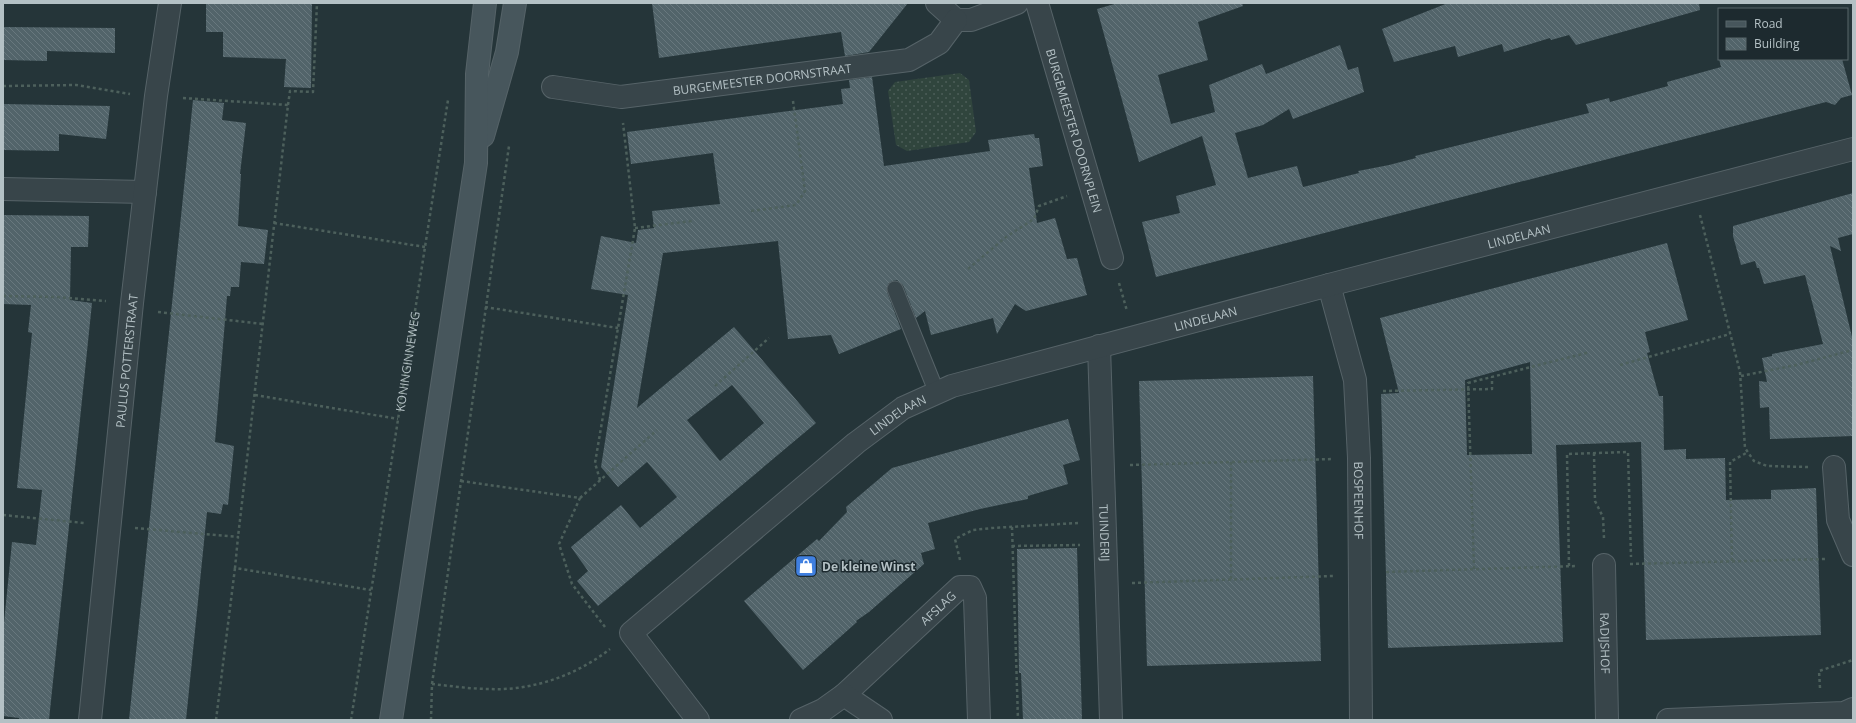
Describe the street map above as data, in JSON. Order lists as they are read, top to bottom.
{
  "streets": {
    "street": [
      "BURGEMEESTER DOORNSTRAAT",
      "BURGEMEESTER DOORNPLEIN",
      "LINDELAAN",
      "PAULUS POTTERSTRAAT",
      "BOSPEENHOF",
      "TUINDERIJ",
      "AFSLAG",
      "RADIJSHOF"
    ],
    "path": ["KONINGINNEWEG"]
  },
  "crossings": [
    ["LINDELAAN", "BOSPEENHOF"],
    ["LINDELAAN", "TUINDERIJ"]
  ],
  "places": {
    "shop": ["De kleine Winst"]
  },
  "legend": ["Road", "Building"]
}
